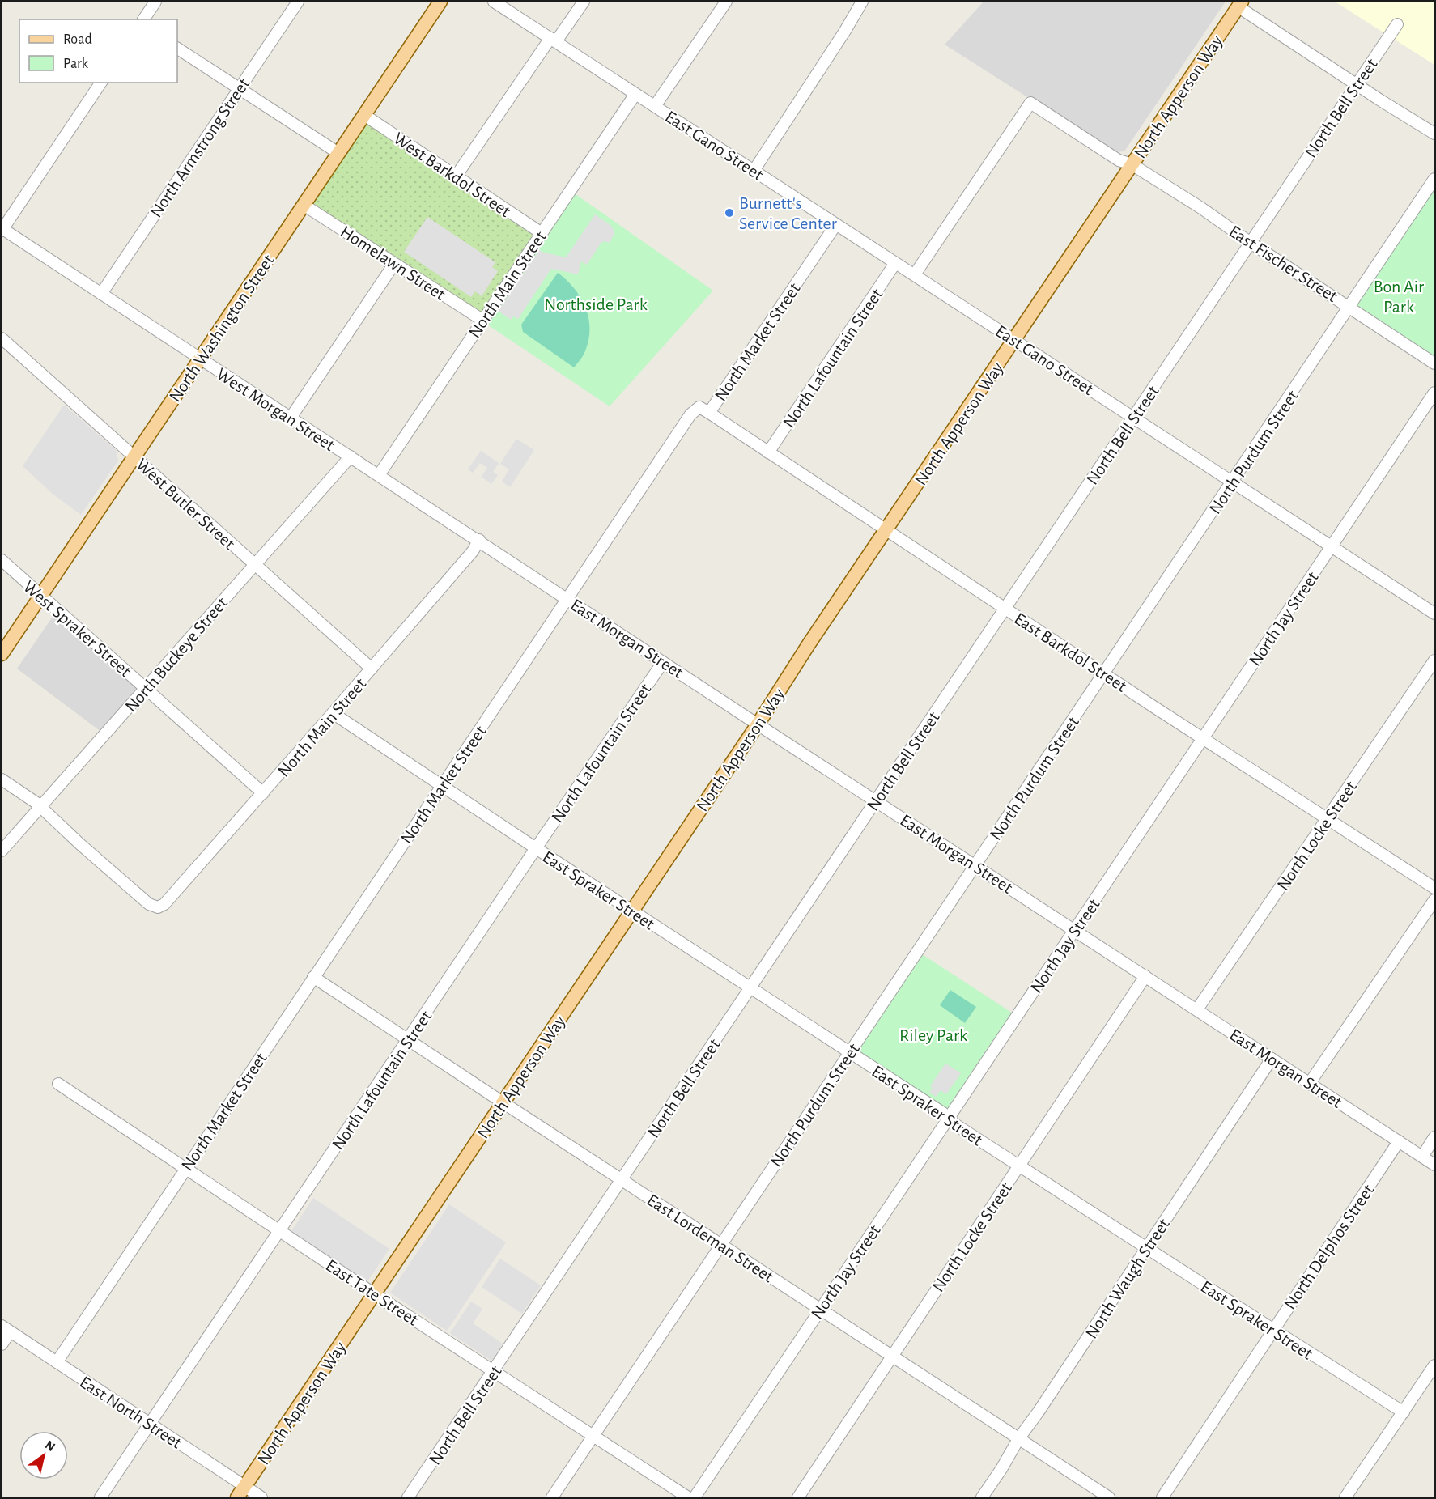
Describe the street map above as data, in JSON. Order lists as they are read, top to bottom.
{
  "streets": {
    "main road": ["North Apperson Way", "North Washington Street"],
    "street": [
      "North Bell Street",
      "East Gano Street",
      "North Armstrong Street",
      "West Barkdol Street",
      "Homelawn Street",
      "East Fischer Street",
      "North Main Street",
      "North Market Street",
      "North Lafountain Street",
      "West Morgan Street",
      "North Purdum Street",
      "West Butler Street",
      "North Jay Street",
      "West Spraker Street",
      "East Morgan Street",
      "East Barkdol Street",
      "North Buckeye Street",
      "North Locke Street",
      "East Spraker Street",
      "East Lordeman Street",
      "North Delphos Street",
      "North Waugh Street",
      "East Tate Street",
      "East North Street"
    ]
  },
  "crossings": [
    ["North Apperson Way", "East Gano Street"],
    ["North Apperson Way", "East Fischer Street"],
    ["North Apperson Way", "East Morgan Street"],
    ["North Apperson Way", "East Barkdol Street"],
    ["North Apperson Way", "East Spraker Street"],
    ["North Apperson Way", "East Lordeman Street"],
    ["North Apperson Way", "East Tate Street"],
    ["North Apperson Way", "East North Street"],
    ["North Bell Street", "East Gano Street"],
    ["North Bell Street", "East Fischer Street"],
    ["North Bell Street", "East Morgan Street"],
    ["North Bell Street", "East Barkdol Street"],
    ["North Bell Street", "East Spraker Street"],
    ["North Bell Street", "East Lordeman Street"],
    ["North Bell Street", "East Tate Street"],
    ["East Gano Street", "East Fischer Street"],
    ["East Gano Street", "North Main Street"],
    ["East Gano Street", "North Market Street"],
    ["East Gano Street", "North Lafountain Street"],
    ["East Gano Street", "North Purdum Street"],
    ["East Gano Street", "North Jay Street"],
    ["North Armstrong Street", "West Morgan Street"],
    ["West Barkdol Street", "North Main Street"],
    ["West Barkdol Street", "North Washington Street"],
    ["Homelawn Street", "North Main Street"],
    ["Homelawn Street", "North Washington Street"],
    ["East Fischer Street", "North Purdum Street"],
    ["North Main Street", "West Morgan Street"],
    ["North Main Street", "West Butler Street"],
    ["North Main Street", "West Spraker Street"],
    ["North Main Street", "East Morgan Street"],
    ["North Main Street", "North Buckeye Street"],
    ["North Main Street", "East Spraker Street"],
    ["North Washington Street", "West Morgan Street"],
    ["North Washington Street", "West Butler Street"],
    ["North Washington Street", "West Spraker Street"],
    ["North Market Street", "East Morgan Street"],
    ["North Market Street", "East Barkdol Street"],
    ["North Market Street", "East Spraker Street"],
    ["North Market Street", "East Lordeman Street"],
    ["North Market Street", "East Tate Street"],
    ["North Market Street", "East North Street"],
    ["North Lafountain Street", "East Morgan Street"],
    ["North Lafountain Street", "East Barkdol Street"],
    ["North Lafountain Street", "East Spraker Street"],
    ["North Lafountain Street", "East Lordeman Street"],
    ["North Lafountain Street", "East Tate Street"],
    ["North Lafountain Street", "East North Street"],
    ["West Morgan Street", "East Morgan Street"],
    ["West Morgan Street", "North Buckeye Street"],
    ["North Purdum Street", "East Morgan Street"],
    ["North Purdum Street", "East Barkdol Street"],
    ["North Purdum Street", "East Spraker Street"],
    ["North Purdum Street", "East Lordeman Street"],
    ["North Purdum Street", "East Tate Street"],
    ["West Butler Street", "North Buckeye Street"],
    ["North Jay Street", "East Morgan Street"],
    ["North Jay Street", "East Barkdol Street"],
    ["North Jay Street", "East Spraker Street"],
    ["North Jay Street", "East Lordeman Street"],
    ["West Spraker Street", "North Buckeye Street"],
    ["East Morgan Street", "North Locke Street"],
    ["East Morgan Street", "North Delphos Street"],
    ["East Morgan Street", "North Waugh Street"],
    ["East Barkdol Street", "North Locke Street"],
    ["North Locke Street", "East Spraker Street"],
    ["North Locke Street", "East Lordeman Street"],
    ["East Spraker Street", "North Delphos Street"],
    ["East Spraker Street", "North Waugh Street"],
    ["East Lordeman Street", "North Waugh Street"]
  ],
  "parks": ["Bon Air Park", "Northside Park", "Riley Park"],
  "places": ["Burnett's Service Center"],
  "legend": ["Road", "Park"],
  "north": "top right"
}
